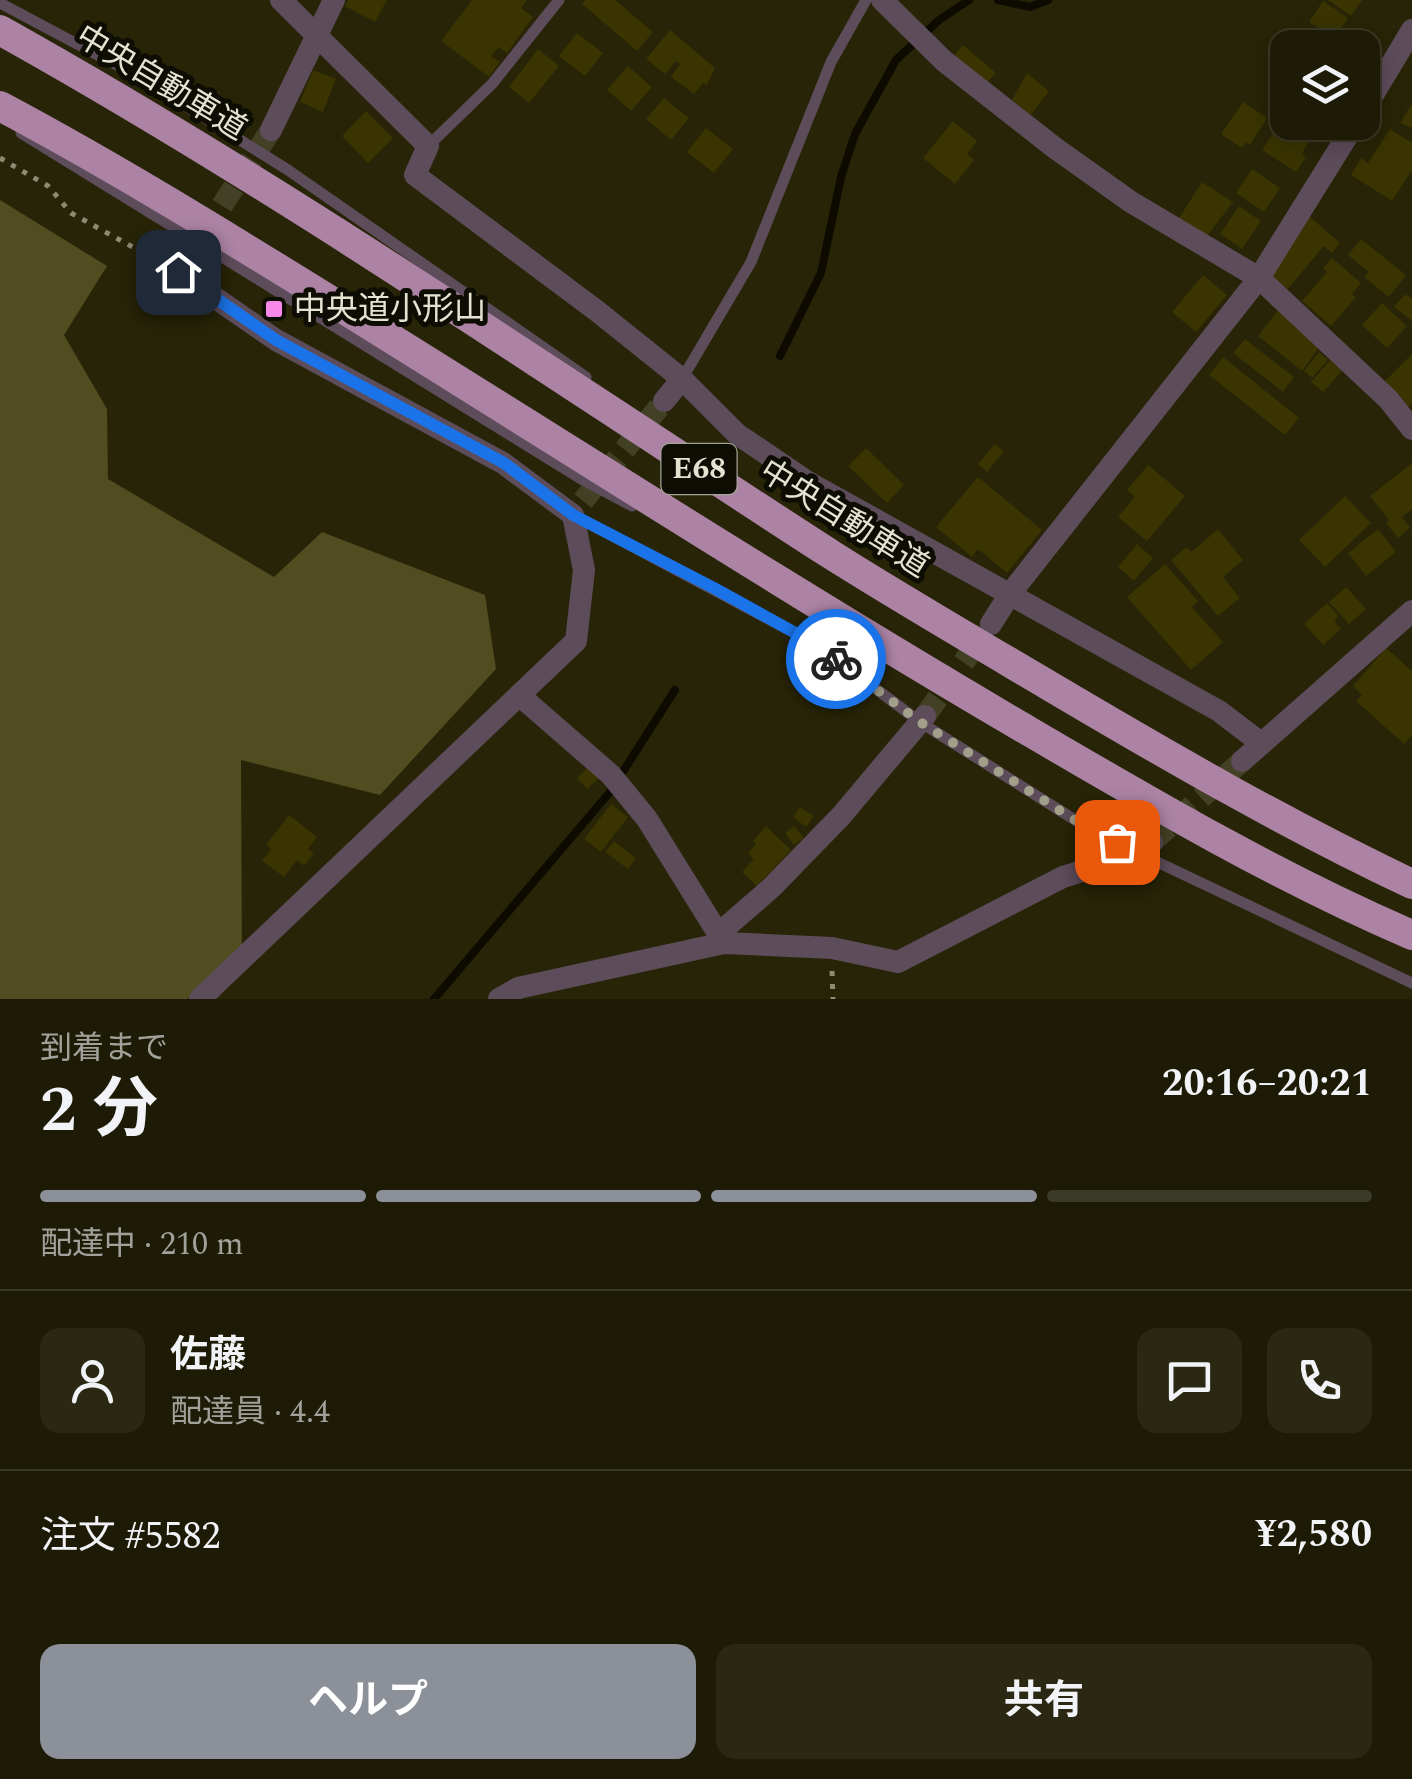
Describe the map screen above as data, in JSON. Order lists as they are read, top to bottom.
{
  "streets": {
    "highway": ["中央自動車道", "E68"]
  },
  "places": {
    "transit": ["中央道小形山"]
  },
  "page": {
    "heading": ["2 分", "到着まで", "20:16–20:21"],
    "panel": [
      "佐藤",
      "配達員 · 4.4",
      "注文 #5582",
      "¥2,580"
    ],
    "bar": "配達中 · 210 m",
    "buttons": ["ヘルプ", "共有"]
  }
}
